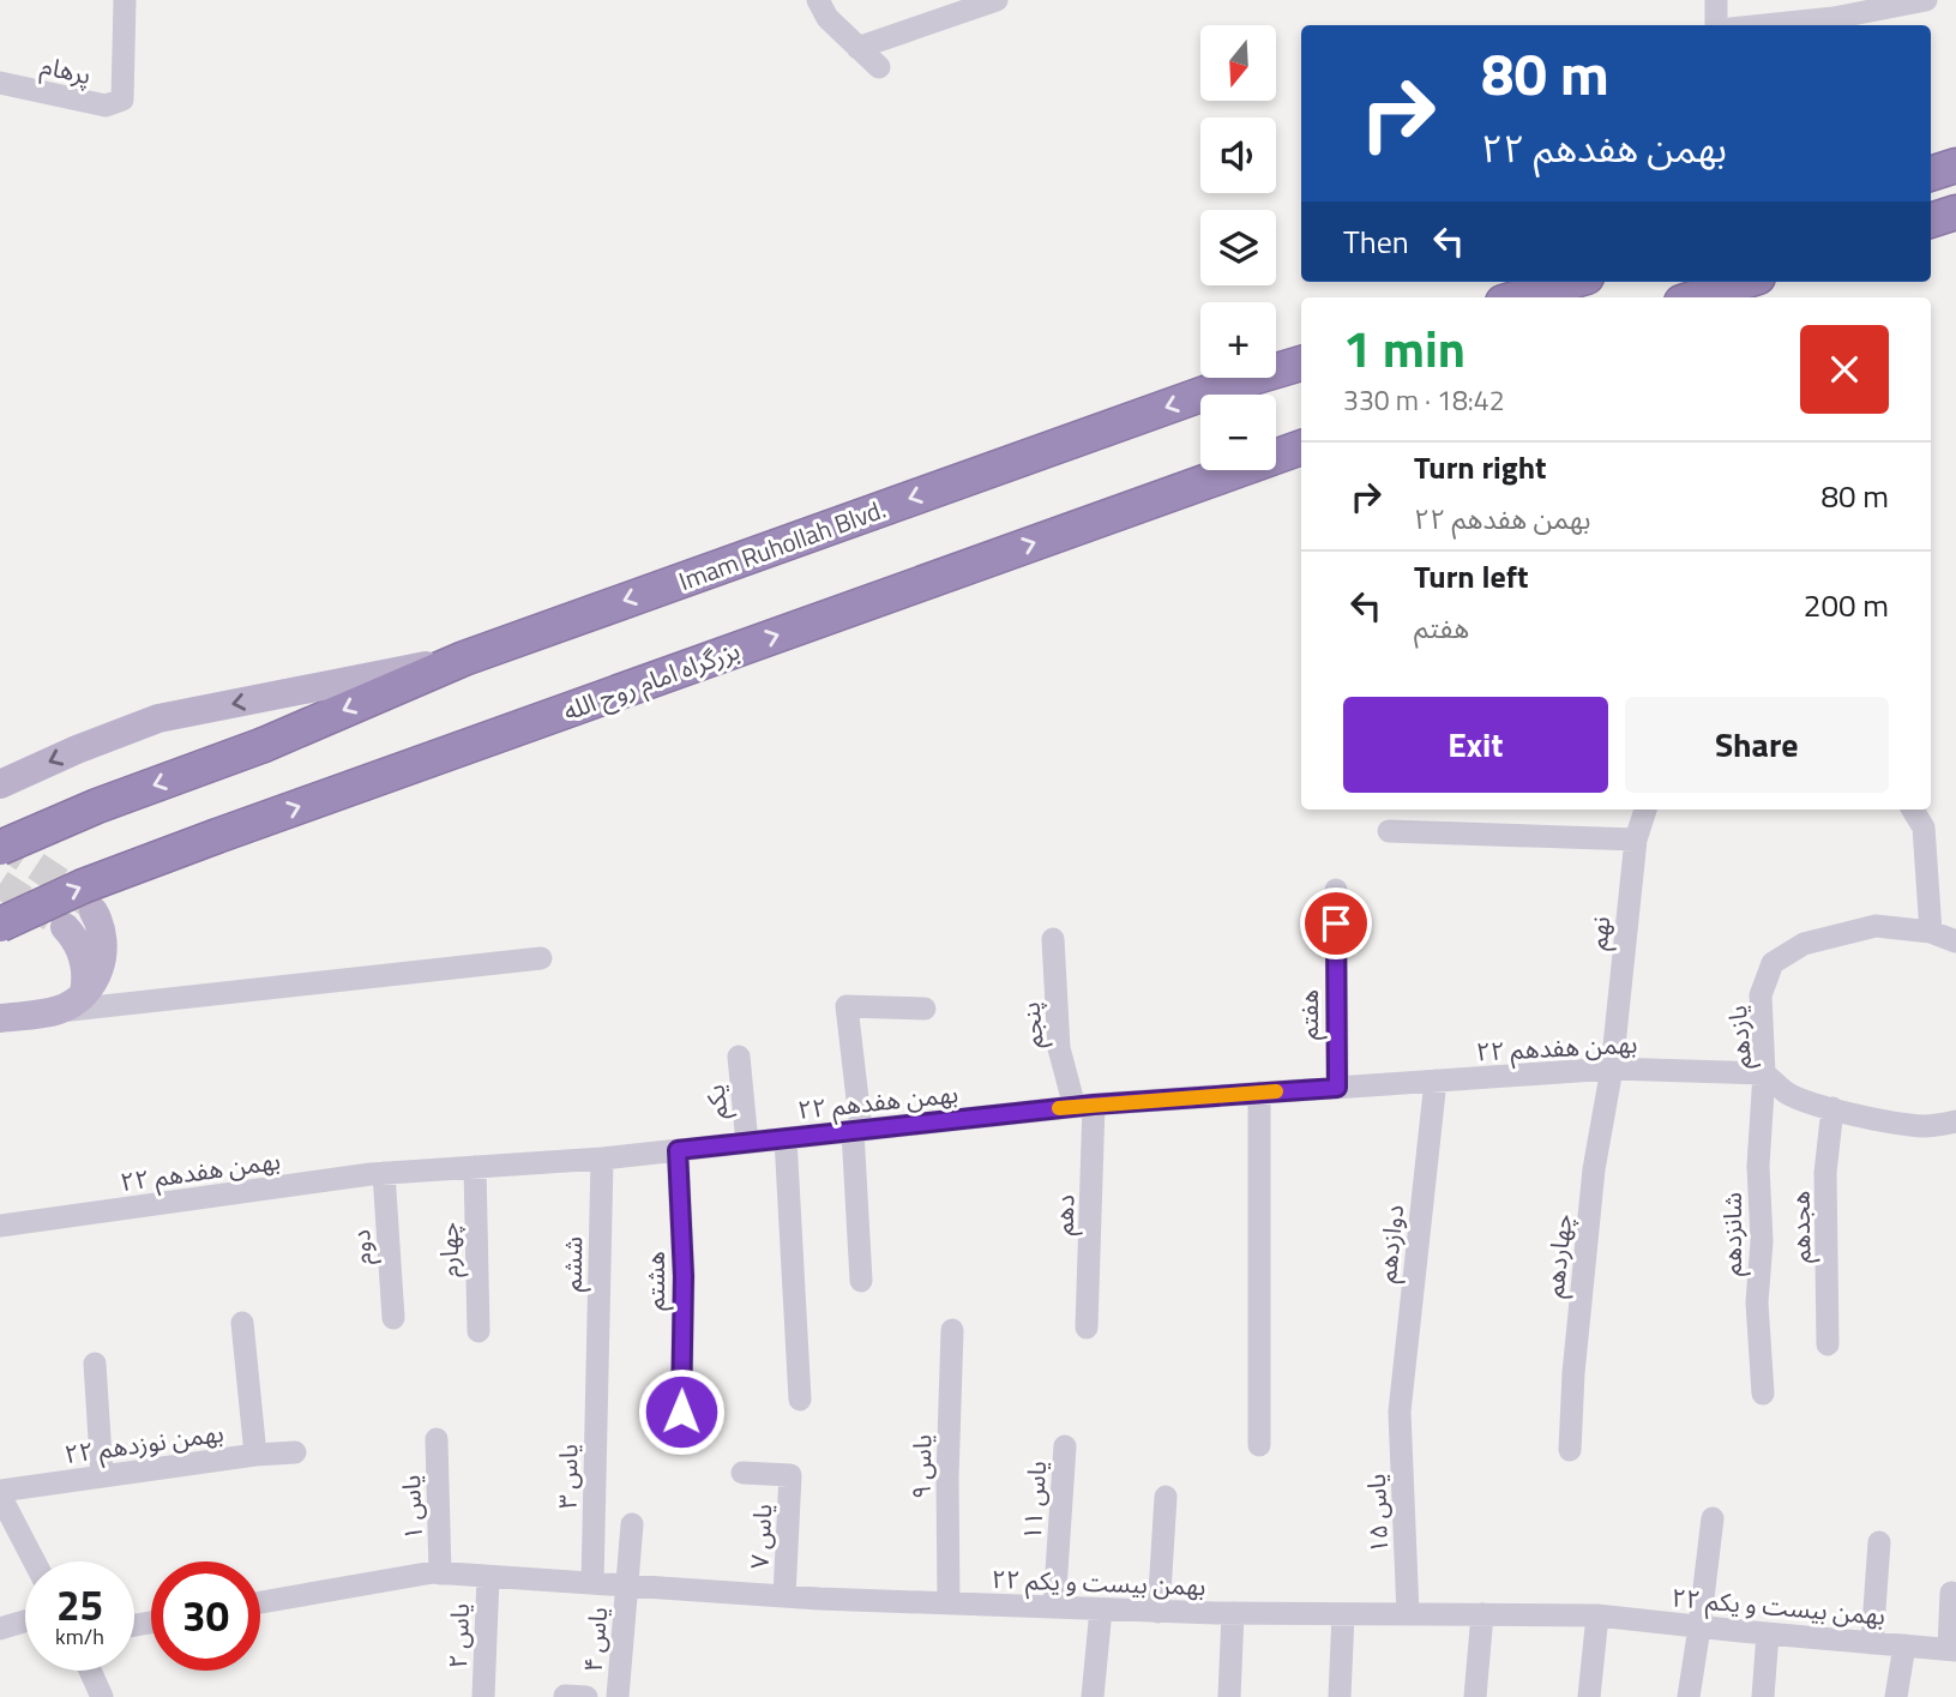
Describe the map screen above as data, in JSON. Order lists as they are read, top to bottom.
{
  "streets": {
    "highway": ["Imam Ruhollah Blvd.", "بزرگراه امام روح الله"],
    "street": [
      "پرهام",
      "نهم",
      "هفتم",
      "پنجم",
      "یازدهم",
      "۲۲ بهمن هفدهم",
      "یکم",
      "دهم",
      "هجدهم",
      "شانزدهم",
      "دوازدهم",
      "دوم",
      "چهارم",
      "چهاردهم",
      "ششم",
      "هشتم",
      "۲۲ بهمن نوزدهم",
      "یاس ۹",
      "یاس ۳",
      "یاس ۱۱",
      "یاس ۱",
      "یاس ۱۵",
      "یاس ۷",
      "۲۲ بهمن بیست و یکم",
      "یاس ۲",
      "یاس ۴"
    ]
  },
  "crossings": [
    ["نهم", "۲۲ بهمن هفدهم"],
    ["نهم", "چهاردهم"],
    ["هفتم", "۲۲ بهمن هفدهم"],
    ["پنجم", "۲۲ بهمن هفدهم"],
    ["پنجم", "دهم"],
    ["یازدهم", "۲۲ بهمن هفدهم"],
    ["یازدهم", "هجدهم"],
    ["یازدهم", "شانزدهم"],
    ["۲۲ بهمن هفدهم", "یکم"],
    ["۲۲ بهمن هفدهم", "دهم"],
    ["۲۲ بهمن هفدهم", "شانزدهم"],
    ["۲۲ بهمن هفدهم", "دوازدهم"],
    ["۲۲ بهمن هفدهم", "دوم"],
    ["۲۲ بهمن هفدهم", "چهارم"],
    ["۲۲ بهمن هفدهم", "چهاردهم"],
    ["۲۲ بهمن هفدهم", "ششم"],
    ["۲۲ بهمن هفدهم", "هشتم"],
    ["دوازدهم", "یاس ۱۵"],
    ["ششم", "یاس ۳"],
    ["یاس ۹", "۲۲ بهمن بیست و یکم"],
    ["یاس ۳", "۲۲ بهمن بیست و یکم"],
    ["یاس ۱۱", "۲۲ بهمن بیست و یکم"],
    ["یاس ۱", "۲۲ بهمن بیست و یکم"],
    ["یاس ۱۵", "۲۲ بهمن بیست و یکم"],
    ["یاس ۷", "۲۲ بهمن بیست و یکم"],
    ["۲۲ بهمن بیست و یکم", "یاس ۲"],
    ["۲۲ بهمن بیست و یکم", "یاس ۴"]
  ],
  "one_way": ["Imam Ruhollah Blvd.", "بزرگراه امام روح الله"],
  "north": "bottom",
  "page": {
    "map_buttons": ["+", "−"],
    "turn": ["80 m", "۲۲ بهمن هفدهم"],
    "then": "Then",
    "heading": ["1 min", "330 m · 18:42"],
    "list": [
      {
        "name": "Turn right",
        "note": "۲۲ بهمن هفدهم",
        "value": "80 m"
      },
      {
        "name": "Turn left",
        "note": "هفتم",
        "value": "200 m"
      }
    ],
    "buttons": ["Exit", "Share"],
    "speed": "25 km/h",
    "limit": "30"
  }
}
